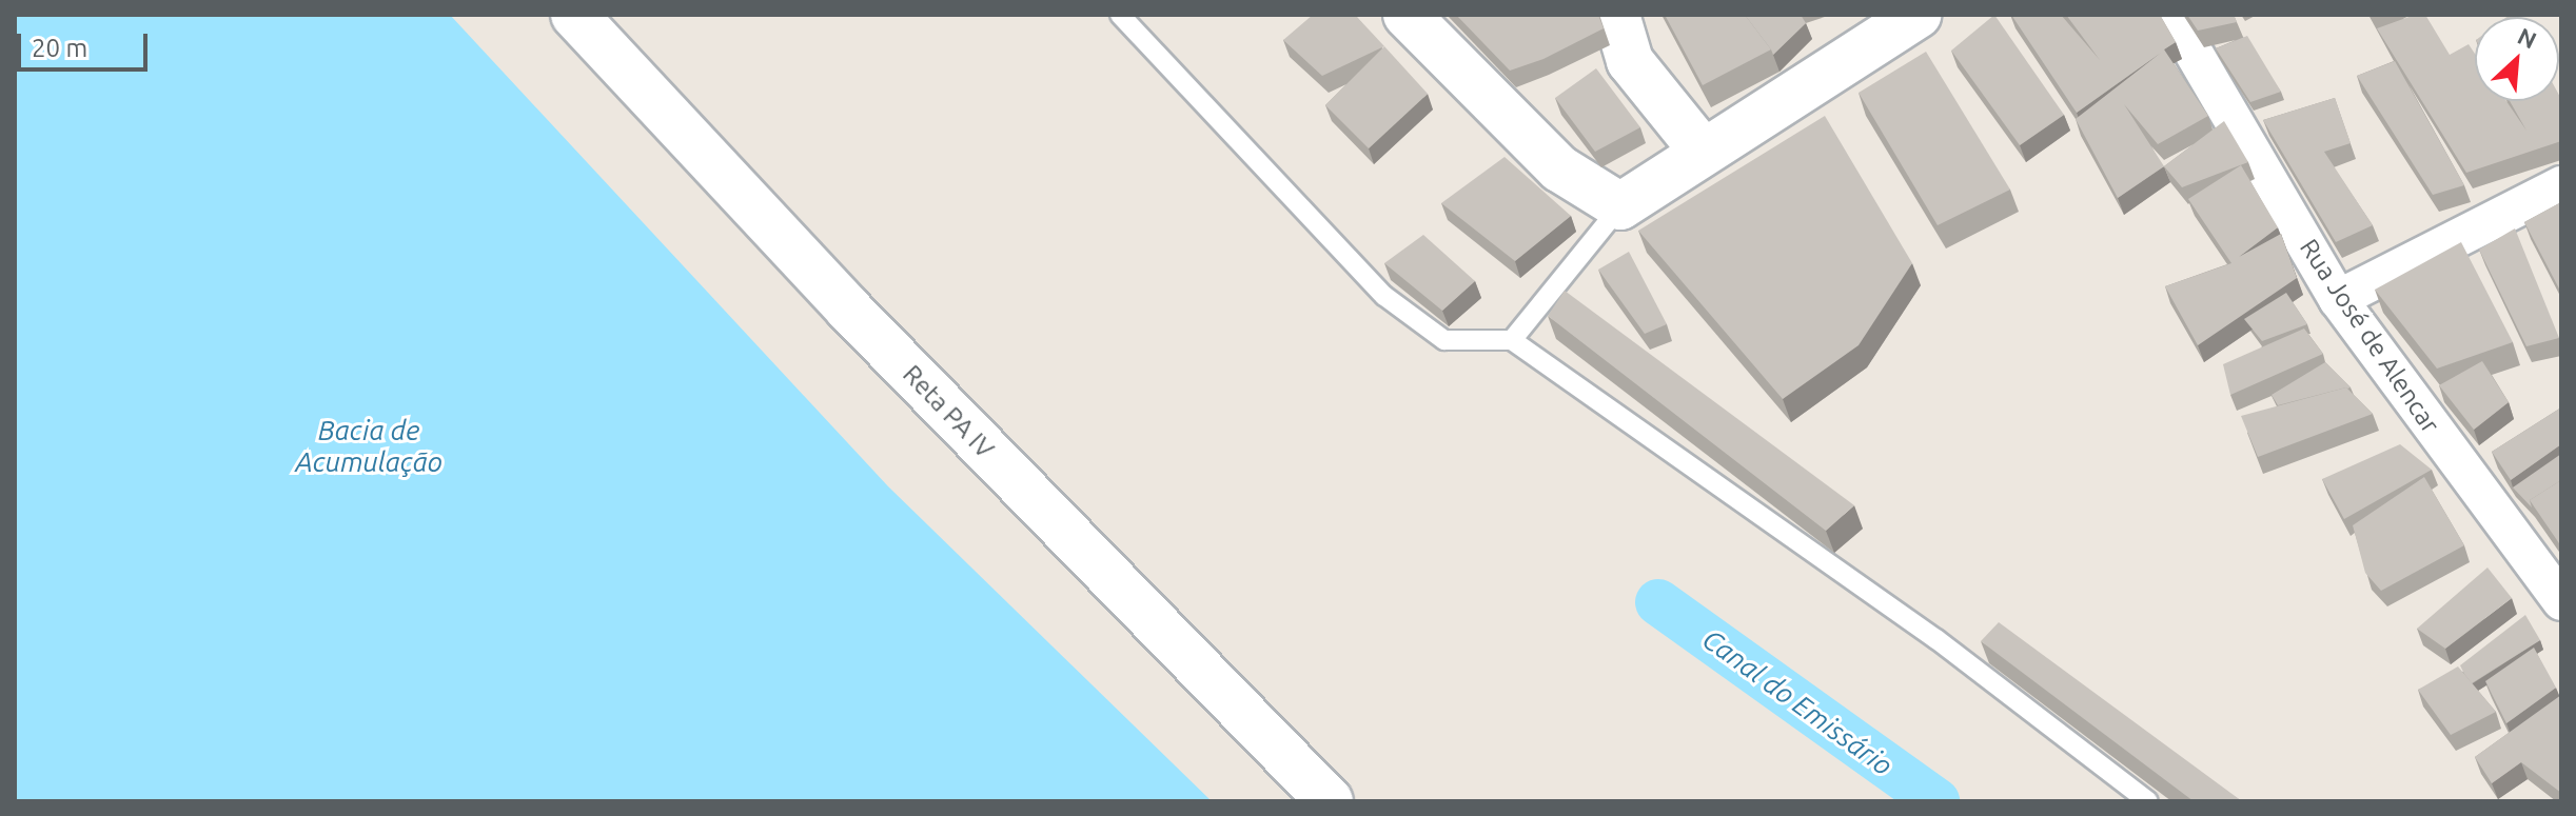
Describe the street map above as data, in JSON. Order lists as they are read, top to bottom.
{
  "streets": {
    "street": ["Rua José de Alencar", "Reta PA IV"]
  },
  "water": ["Bacia de Acumulação", "Canal do Emissário"],
  "scale_bar": "20 m",
  "north": "top right"
}
